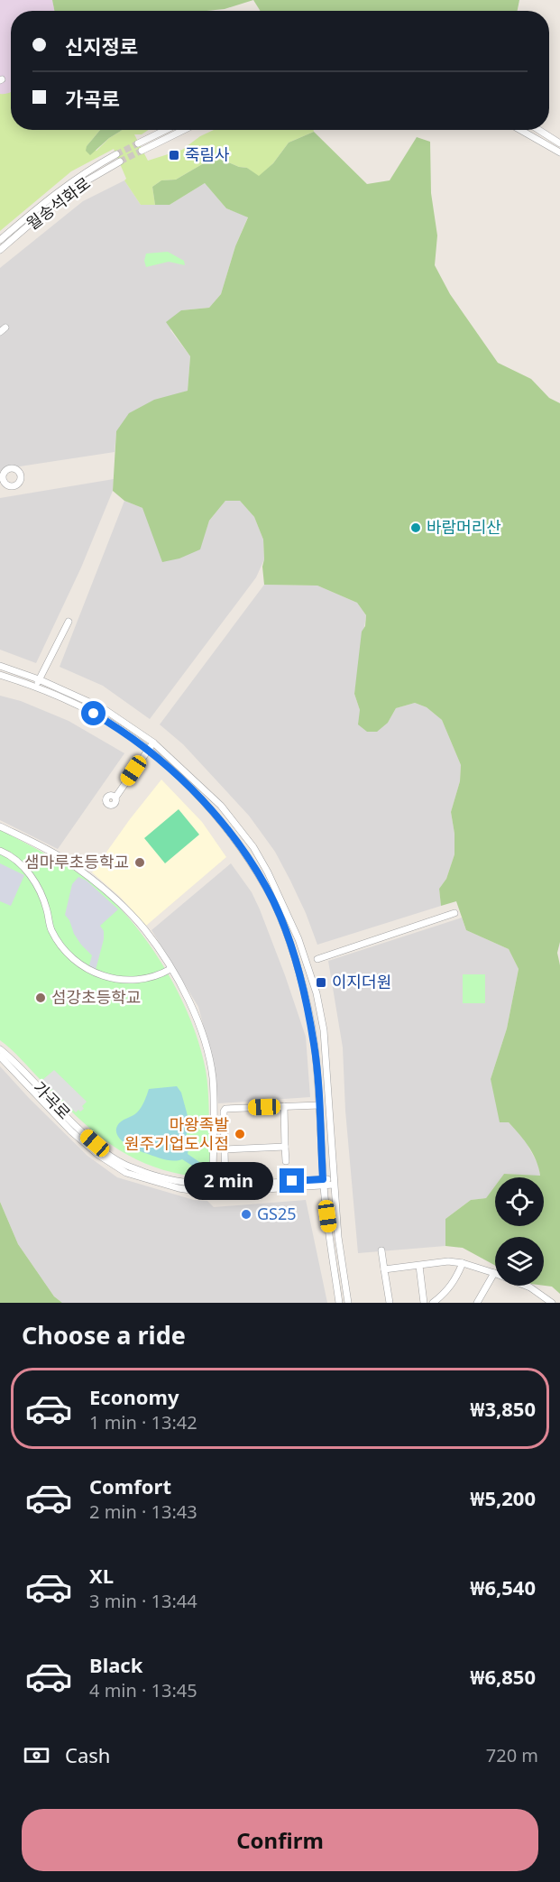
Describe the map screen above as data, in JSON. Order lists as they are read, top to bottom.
{
  "streets": {
    "street": ["월송석화로", "가곡로"]
  },
  "places": {
    "transit": ["죽림사", "이지더원"],
    "other": [
      "바람머리산",
      "샘마루초등학교",
      "섬강초등학교",
      "마왕족발 원주기업도시점",
      "GS25"
    ]
  },
  "page": {
    "banner": ["신지정로", "가곡로"],
    "bubble": "2 min",
    "heading": "Choose a ride",
    "list": [
      {
        "name": "Economy",
        "note": "1 min · 13:42",
        "value": "₩3,850"
      },
      {
        "name": "Comfort",
        "note": "2 min · 13:43",
        "value": "₩5,200"
      },
      {
        "name": "XL",
        "note": "3 min · 13:44",
        "value": "₩6,540"
      },
      {
        "name": "Black",
        "note": "4 min · 13:45",
        "value": "₩6,850"
      }
    ],
    "pay": ["Cash", "720 m"],
    "buttons": "Confirm"
  }
}
